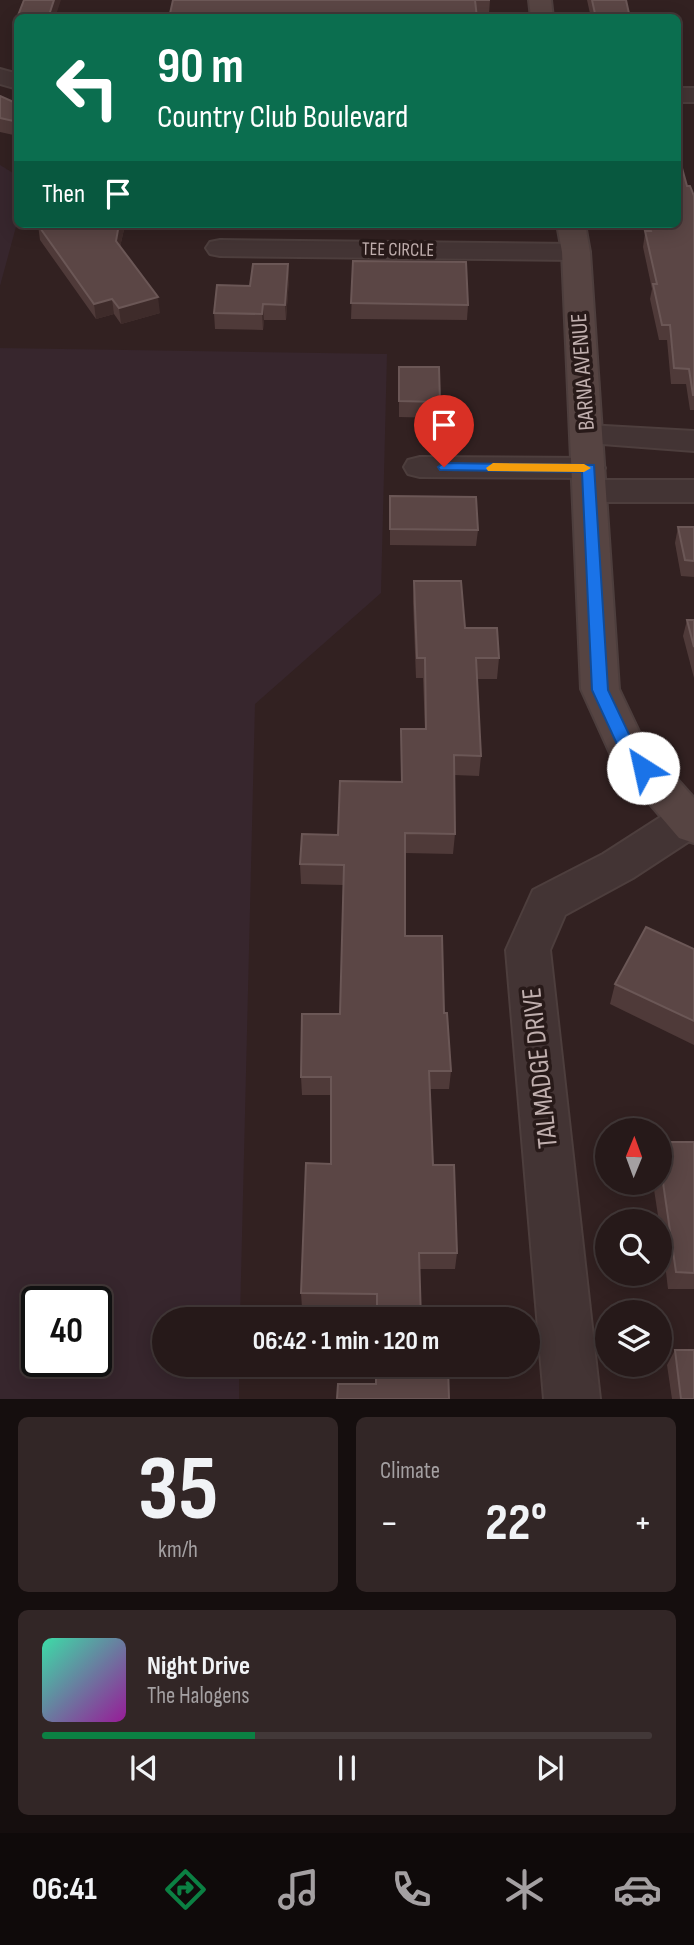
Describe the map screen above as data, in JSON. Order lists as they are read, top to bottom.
{
  "streets": {
    "street": ["TEE CIRCLE", "BARNA AVENUE", "TALMADGE DRIVE"]
  },
  "crossings": [
    ["TEE CIRCLE", "BARNA AVENUE"],
    ["BARNA AVENUE", "TALMADGE DRIVE"]
  ],
  "north": "top",
  "page": {
    "turn": ["90 m", "Country Club Boulevard"],
    "then": "Then",
    "limit": "40",
    "trip": "06:42 · 1 min · 120 m",
    "tile": [
      ["35", "km/h"],
      "Climate"
    ],
    "heat": ["−", "22°", "+"],
    "song": ["Night Drive", "The Halogens"],
    "tabs": "06:41"
  }
}
